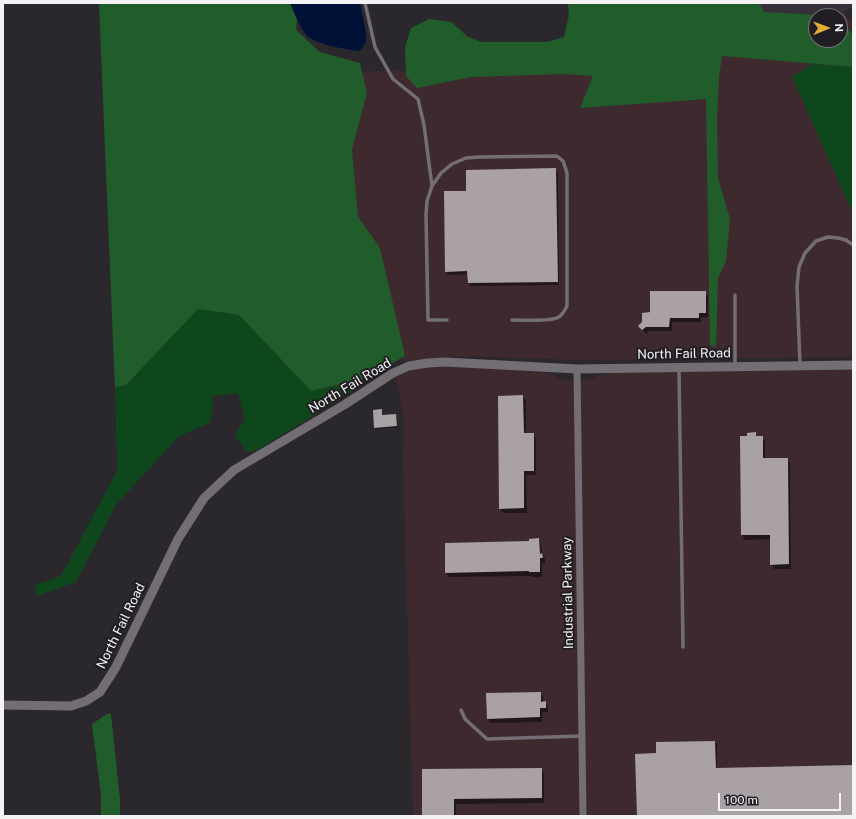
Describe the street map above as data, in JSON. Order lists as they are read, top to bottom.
{
  "streets": {
    "street": ["North Fail Road", "Industrial Parkway"]
  },
  "crossings": [
    ["North Fail Road", "Industrial Parkway"]
  ],
  "scale_bar": "100 m",
  "north": "right"
}
